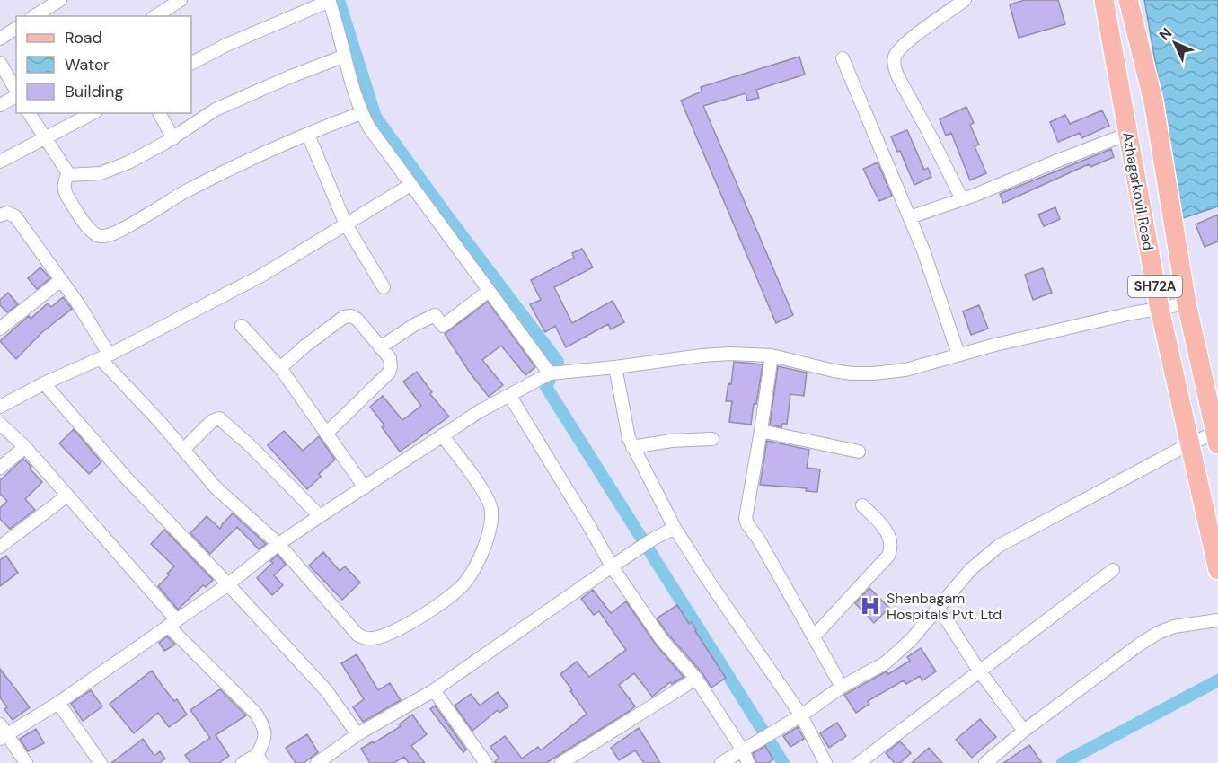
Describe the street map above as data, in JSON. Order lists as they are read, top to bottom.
{
  "streets": {
    "main road": ["Azhagarkovil Road", "SH72A"]
  },
  "places": {
    "hospital": ["Shenbagam Hospitals Pvt. Ltd"]
  },
  "legend": ["Road", "Water", "Building"],
  "north": "top left"
}
